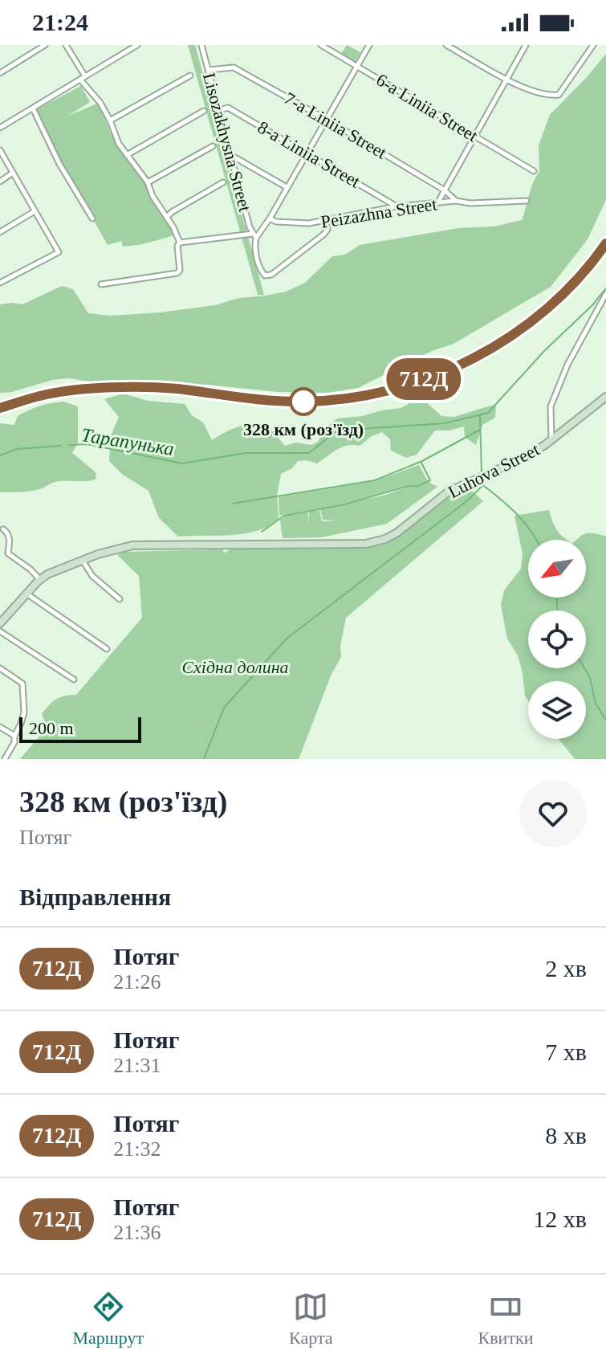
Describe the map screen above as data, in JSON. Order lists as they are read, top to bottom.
{
  "streets": {
    "street": [
      "6-a Liniia Street",
      "7-a Liniia Street",
      "Lisozakhysna Street",
      "8-a Liniia Street",
      "Peizazhna Street",
      "Luhova Street"
    ]
  },
  "crossings": [
    ["7-a Liniia Street", "Lisozakhysna Street"],
    ["7-a Liniia Street", "Peizazhna Street"],
    ["Lisozakhysna Street", "8-a Liniia Street"],
    ["Lisozakhysna Street", "Peizazhna Street"],
    ["8-a Liniia Street", "Peizazhna Street"]
  ],
  "water": ["Тарапунька"],
  "parks": ["Східна долина"],
  "places": ["328 км (роз'їзд)"],
  "scale_bar": "200 m",
  "north": "bottom left",
  "page": {
    "status": "21:24",
    "on_map": "712Д",
    "scale": "200 m",
    "heading": [
      ["328 км (роз'їзд)", "Потяг"],
      "Відправлення"
    ],
    "list": [
      {
        "mark": "712Д",
        "name": "Потяг",
        "note": "21:26",
        "value": "2 хв"
      },
      {
        "mark": "712Д",
        "name": "Потяг",
        "note": "21:31",
        "value": "7 хв"
      },
      {
        "mark": "712Д",
        "name": "Потяг",
        "note": "21:32",
        "value": "8 хв"
      },
      {
        "mark": "712Д",
        "name": "Потяг",
        "note": "21:36",
        "value": "12 хв"
      }
    ],
    "tabs": ["Маршрут", "Карта", "Квитки"]
  }
}
